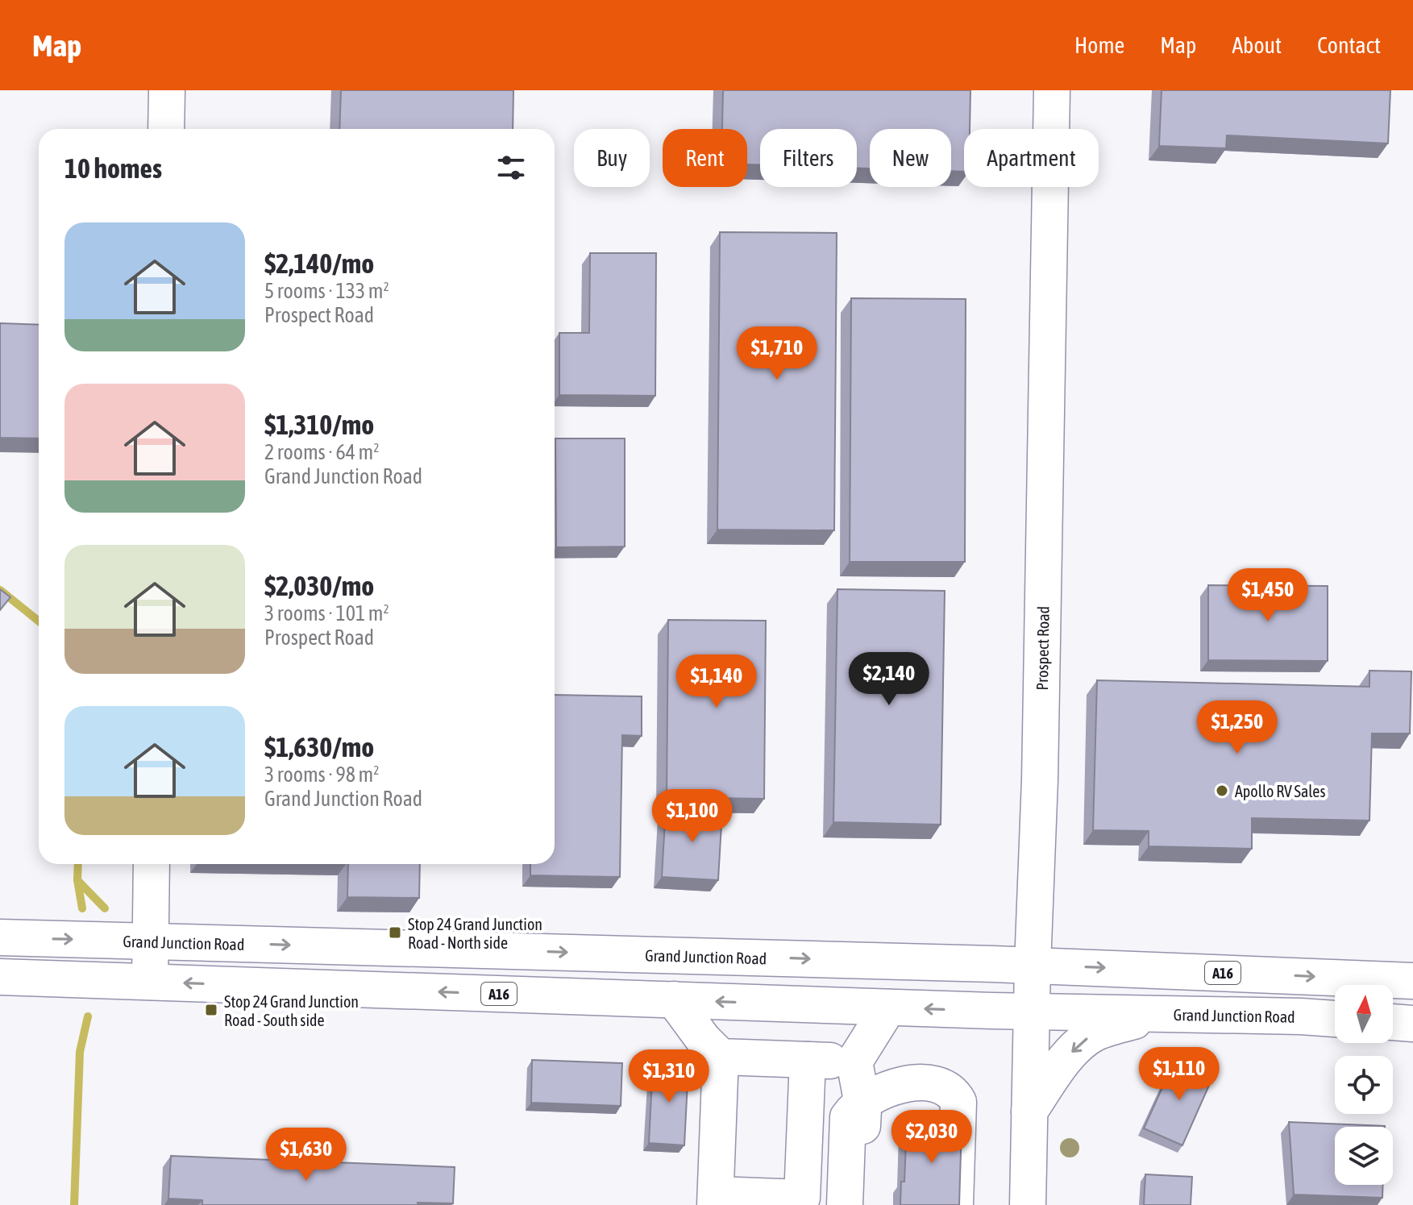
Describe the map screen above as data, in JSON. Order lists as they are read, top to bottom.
{
  "streets": {
    "main road": ["Prospect Road", "Grand Junction Road", "A16"]
  },
  "crossings": [
    ["Prospect Road", "Grand Junction Road"]
  ],
  "places": {
    "other": ["Apollo RV Sales"],
    "transit": ["Stop 24 Grand Junction Road - North side", "Stop 24 Grand Junction Road - South side"]
  },
  "north": "top",
  "page": {
    "header": "Map",
    "nav": [
      "Home",
      "Map",
      "About",
      "Contact"
    ],
    "chip": [
      "Buy",
      "Rent",
      "Filters",
      "New",
      "Apartment"
    ],
    "heading": "10 homes",
    "list": [
      {
        "name": "$2,140/mo",
        "note": "5 rooms · 133 m² · Prospect Road"
      },
      {
        "name": "$1,310/mo",
        "note": "2 rooms · 64 m² · Grand Junction Road"
      },
      {
        "name": "$2,030/mo",
        "note": "3 rooms · 101 m² · Prospect Road"
      },
      {
        "name": "$1,630/mo",
        "note": "3 rooms · 98 m² · Grand Junction Road"
      }
    ],
    "price": [
      "$1,710",
      "$1,450",
      "$2,140",
      "$1,140",
      "$1,250",
      "$1,100",
      "$1,110",
      "$1,310",
      "$2,030",
      "$1,630"
    ]
  }
}
